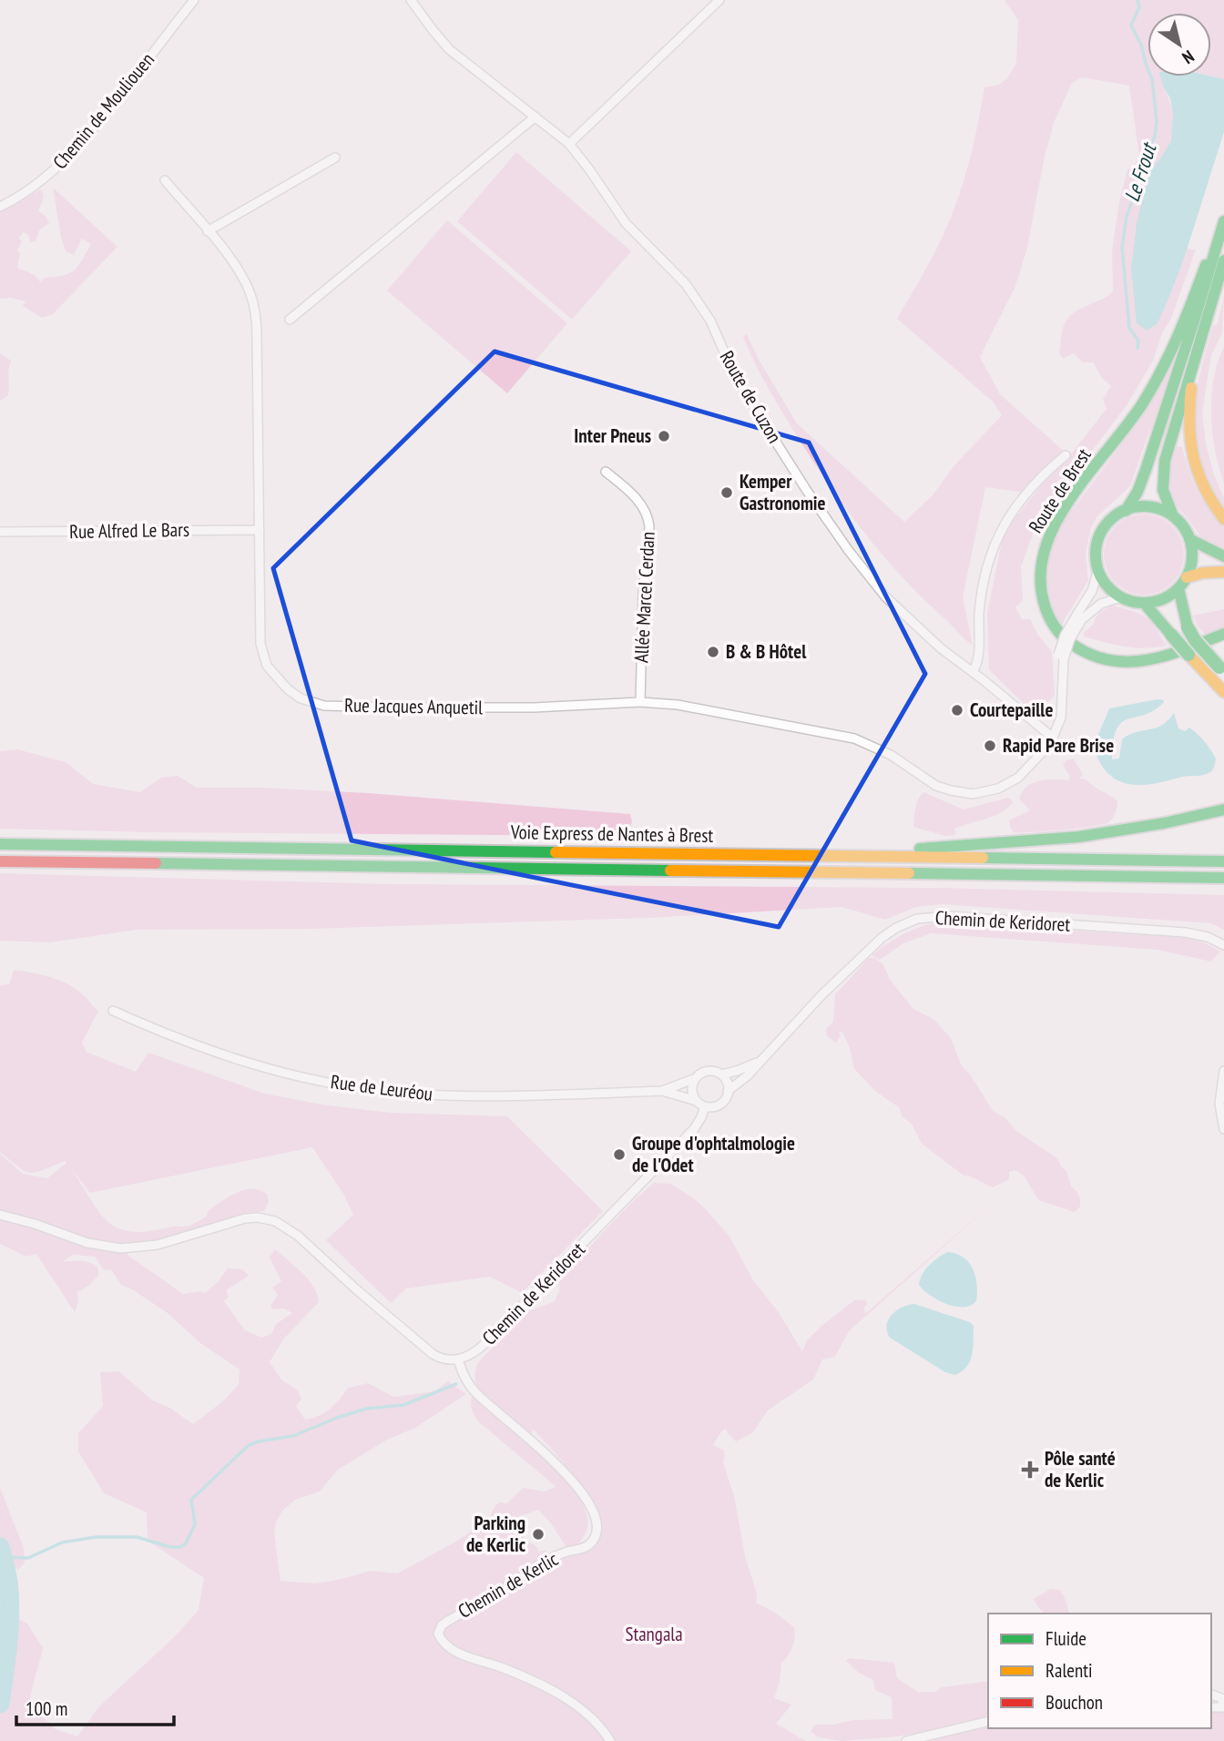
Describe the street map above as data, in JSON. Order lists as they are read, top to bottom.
{
  "streets": {
    "main road": ["Route de Brest", "Voie Express de Nantes à Brest"],
    "street": [
      "Chemin de Mouliouen",
      "Route de Cuzon",
      "Rue Alfred Le Bars",
      "Allée Marcel Cerdan",
      "Rue Jacques Anquetil",
      "Chemin de Keridoret",
      "Rue de Leuréou",
      "Chemin de Kerlic"
    ]
  },
  "crossings": [
    ["Route de Cuzon", "Rue Jacques Anquetil"],
    ["Rue Alfred Le Bars", "Rue Jacques Anquetil"],
    ["Allée Marcel Cerdan", "Rue Jacques Anquetil"],
    ["Chemin de Keridoret", "Rue de Leuréou"],
    ["Chemin de Keridoret", "Chemin de Kerlic"]
  ],
  "water": ["Le Frout"],
  "parks": ["Stangala"],
  "places": {
    "other": [
      "Inter Pneus",
      "Kemper Gastronomie",
      "B & B Hôtel",
      "Courtepaille",
      "Rapid Pare Brise",
      "Groupe d'ophtalmologie de l'Odet",
      "Parking de Kerlic"
    ],
    "health": ["Pôle santé de Kerlic"]
  },
  "legend": ["Fluide", "Ralenti", "Bouchon"],
  "scale_bar": "100 m",
  "north": "bottom right"
}
